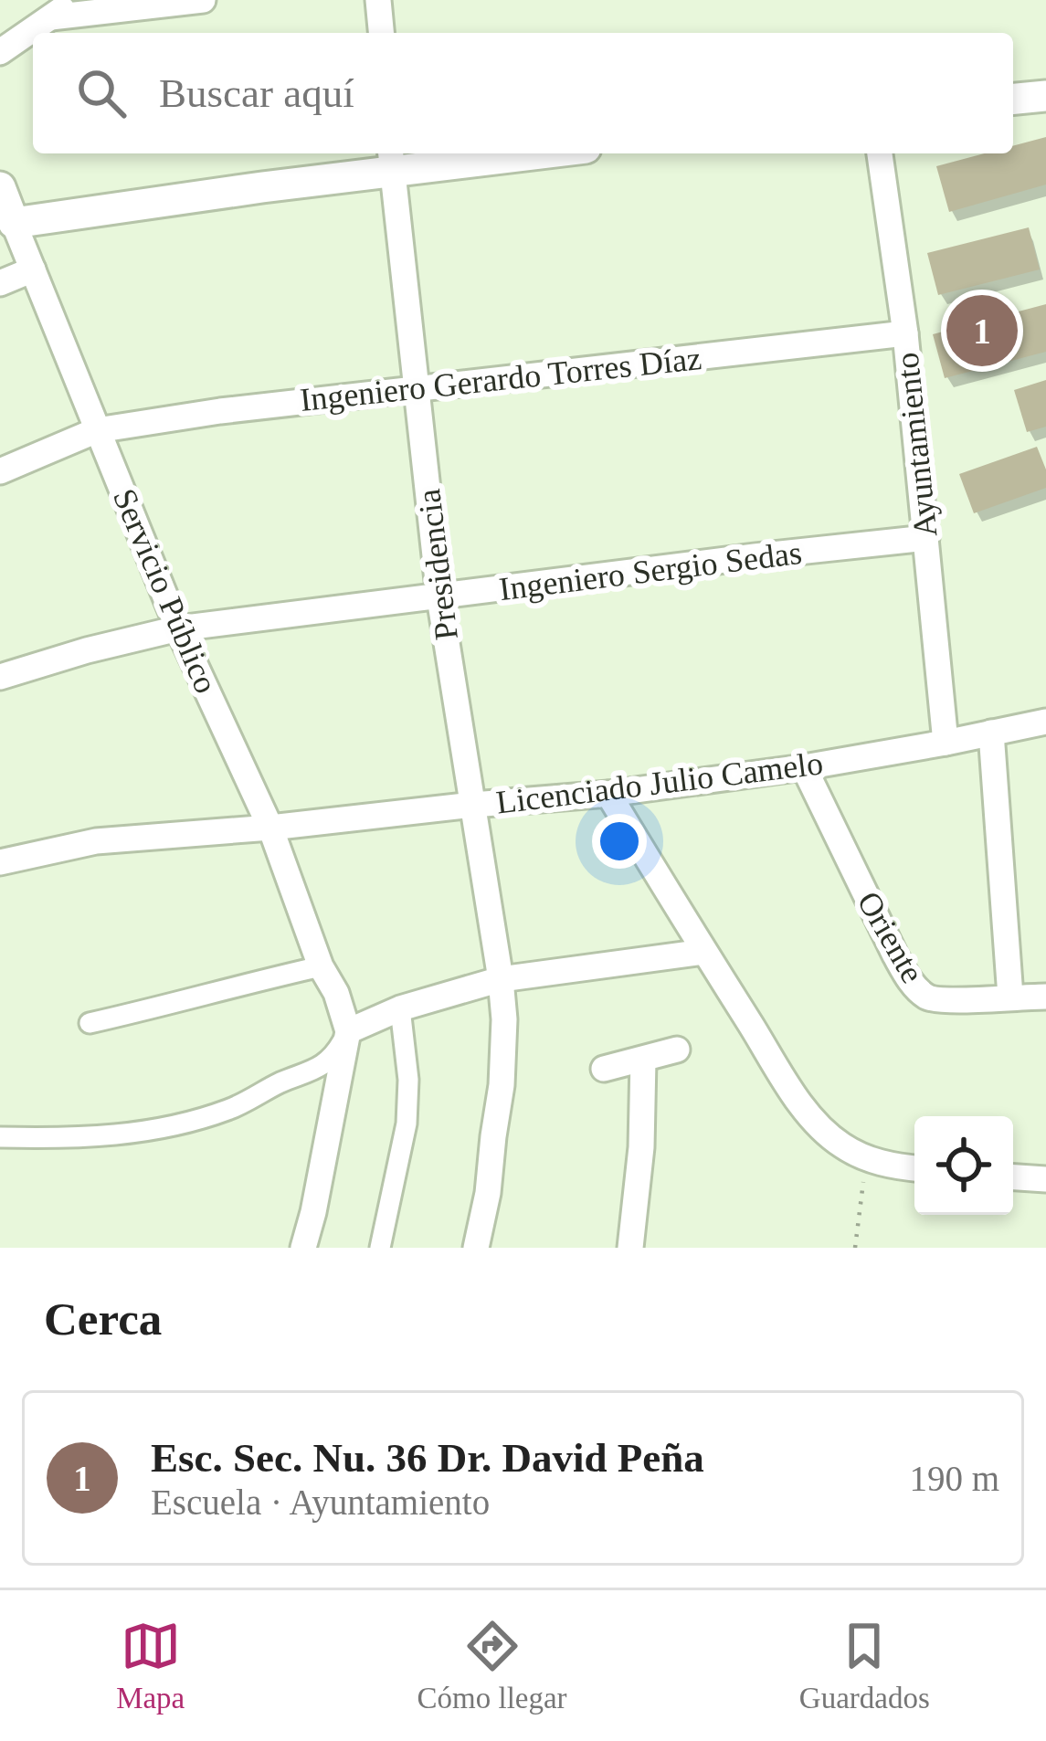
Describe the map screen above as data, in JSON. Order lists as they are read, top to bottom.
{
  "streets": {
    "street": [
      "Ingeniero Gerardo Torres Díaz",
      "Ayuntamiento",
      "Presidencia",
      "Ingeniero Sergio Sedas",
      "Servicio Público",
      "Licenciado Julio Camelo",
      "Oriente"
    ]
  },
  "crossings": [
    ["Ingeniero Gerardo Torres Díaz", "Ayuntamiento"],
    ["Ingeniero Gerardo Torres Díaz", "Presidencia"],
    ["Ingeniero Gerardo Torres Díaz", "Servicio Público"],
    ["Ayuntamiento", "Ingeniero Sergio Sedas"],
    ["Ayuntamiento", "Licenciado Julio Camelo"],
    ["Presidencia", "Ingeniero Sergio Sedas"],
    ["Presidencia", "Licenciado Julio Camelo"],
    ["Ingeniero Sergio Sedas", "Servicio Público"],
    ["Servicio Público", "Licenciado Julio Camelo"],
    ["Licenciado Julio Camelo", "Oriente"]
  ],
  "page": {
    "search": "Buscar aquí",
    "pins": "1",
    "heading": "Cerca",
    "list": [
      {
        "mark": "1",
        "name": "Esc. Sec. Nu. 36 Dr. David Peña",
        "note": "Escuela · Ayuntamiento",
        "value": "190 m"
      }
    ],
    "nav": ["Mapa", "Cómo llegar", "Guardados"]
  }
}
